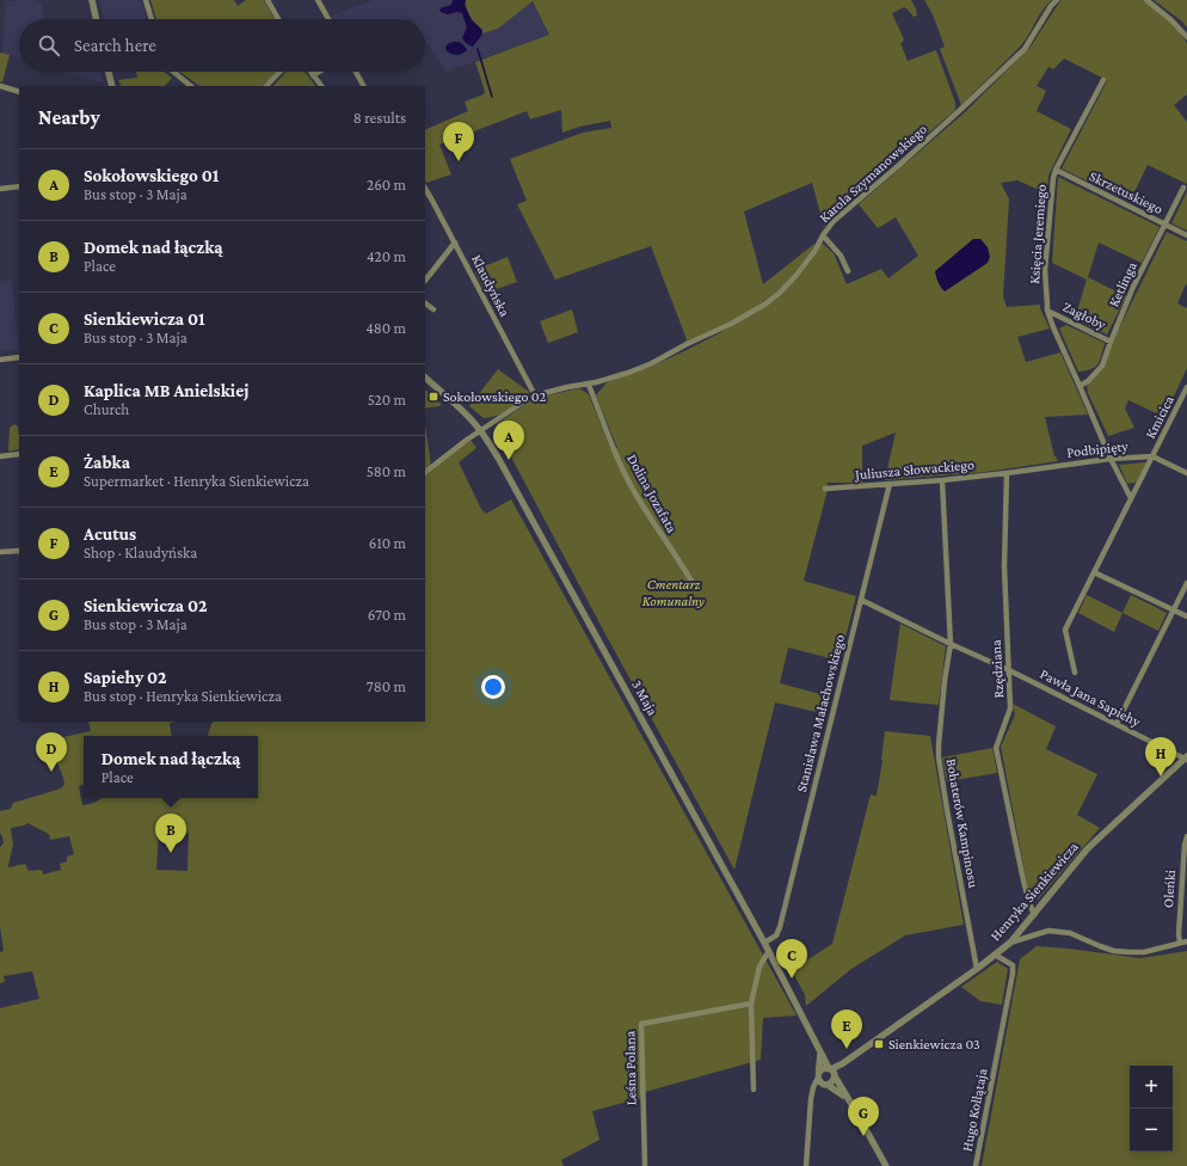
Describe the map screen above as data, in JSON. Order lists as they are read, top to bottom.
{
  "streets": {
    "street": [
      "Karola Szymanowskiego",
      "Skrzetuskiego",
      "Księcia Jeremiego",
      "Ketlinga",
      "Klaudyńska",
      "Zagłoby",
      "Kmicica",
      "Podbipięty",
      "Juliusza Słowackiego",
      "Dolina Jozafata",
      "Rzędziana",
      "3 Maja",
      "Pawła Jana Sapiehy",
      "Stanisława Małachowskiego",
      "Bohaterów Kampinosu",
      "Oleńki",
      "Henryka Sienkiewicza",
      "Leśna Polana",
      "Hugo Kołłątaja"
    ]
  },
  "crossings": [
    ["Karola Szymanowskiego", "Klaudyńska"],
    ["Karola Szymanowskiego", "Dolina Jozafata"],
    ["Karola Szymanowskiego", "3 Maja"],
    ["Skrzetuskiego", "Księcia Jeremiego"],
    ["Skrzetuskiego", "Ketlinga"],
    ["Księcia Jeremiego", "Ketlinga"],
    ["Księcia Jeremiego", "Zagłoby"],
    ["Księcia Jeremiego", "Podbipięty"],
    ["Ketlinga", "Zagłoby"],
    ["Kmicica", "Podbipięty"],
    ["Podbipięty", "Juliusza Słowackiego"],
    ["Podbipięty", "Rzędziana"],
    ["Juliusza Słowackiego", "Rzędziana"],
    ["Juliusza Słowackiego", "Stanisława Małachowskiego"],
    ["Juliusza Słowackiego", "Bohaterów Kampinosu"],
    ["Rzędziana", "Pawła Jana Sapiehy"],
    ["Rzędziana", "Henryka Sienkiewicza"],
    ["3 Maja", "Stanisława Małachowskiego"],
    ["3 Maja", "Henryka Sienkiewicza"],
    ["Pawła Jana Sapiehy", "Stanisława Małachowskiego"],
    ["Pawła Jana Sapiehy", "Bohaterów Kampinosu"],
    ["Pawła Jana Sapiehy", "Henryka Sienkiewicza"],
    ["Bohaterów Kampinosu", "Henryka Sienkiewicza"],
    ["Henryka Sienkiewicza", "Hugo Kołłątaja"]
  ],
  "parks": ["Cmentarz Komunalny"],
  "places": {
    "transit": ["Sokołowskiego 02", "Sienkiewicza 03"]
  },
  "page": {
    "search": "Search here",
    "heading": ["Nearby", "8 results"],
    "pins": [
      "F",
      "A",
      "D",
      "H",
      "B",
      "C",
      "E",
      "G"
    ],
    "list": [
      {
        "mark": "A",
        "name": "Sokołowskiego 01",
        "note": "Bus stop · 3 Maja",
        "value": "260 m"
      },
      {
        "mark": "B",
        "name": "Domek nad łączką",
        "note": "Place",
        "value": "420 m"
      },
      {
        "mark": "C",
        "name": "Sienkiewicza 01",
        "note": "Bus stop · 3 Maja",
        "value": "480 m"
      },
      {
        "mark": "D",
        "name": "Kaplica MB Anielskiej",
        "note": "Church",
        "value": "520 m"
      },
      {
        "mark": "E",
        "name": "Żabka",
        "note": "Supermarket · Henryka Sienkiewicza",
        "value": "580 m"
      },
      {
        "mark": "F",
        "name": "Acutus",
        "note": "Shop · Klaudyńska",
        "value": "610 m"
      },
      {
        "mark": "G",
        "name": "Sienkiewicza 02",
        "note": "Bus stop · 3 Maja",
        "value": "670 m"
      },
      {
        "mark": "H",
        "name": "Sapiehy 02",
        "note": "Bus stop · Henryka Sienkiewicza",
        "value": "780 m"
      }
    ],
    "popup": ["Domek nad łączką", "Place"],
    "map_buttons": ["+", "−"]
  }
}
